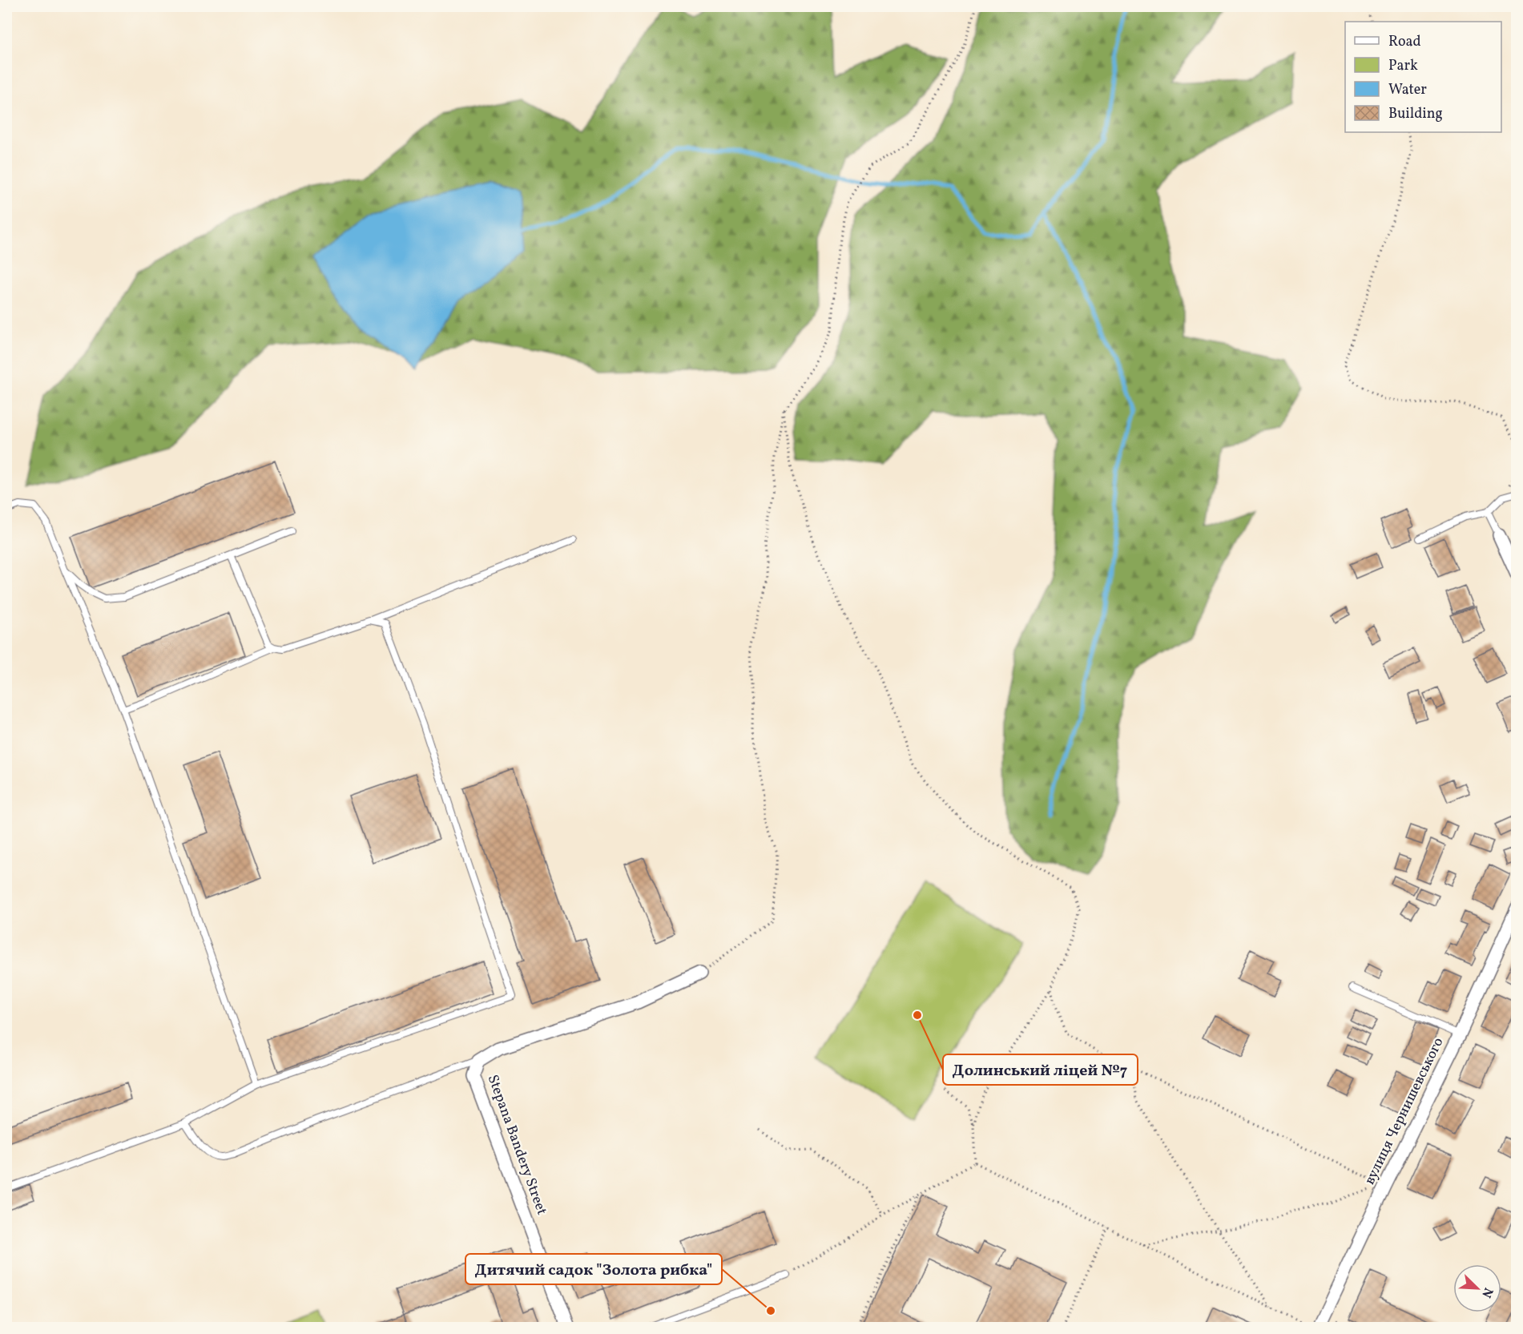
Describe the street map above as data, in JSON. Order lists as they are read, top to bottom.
{
  "streets": {
    "street": ["вулиця Чернишевського", "Stepana Bandery Street"]
  },
  "places": ["Долинський ліцей №7", "Дитячий садок \"Золота рибка\""],
  "legend": [
    "Road",
    "Park",
    "Water",
    "Building"
  ],
  "north": "bottom right"
}
